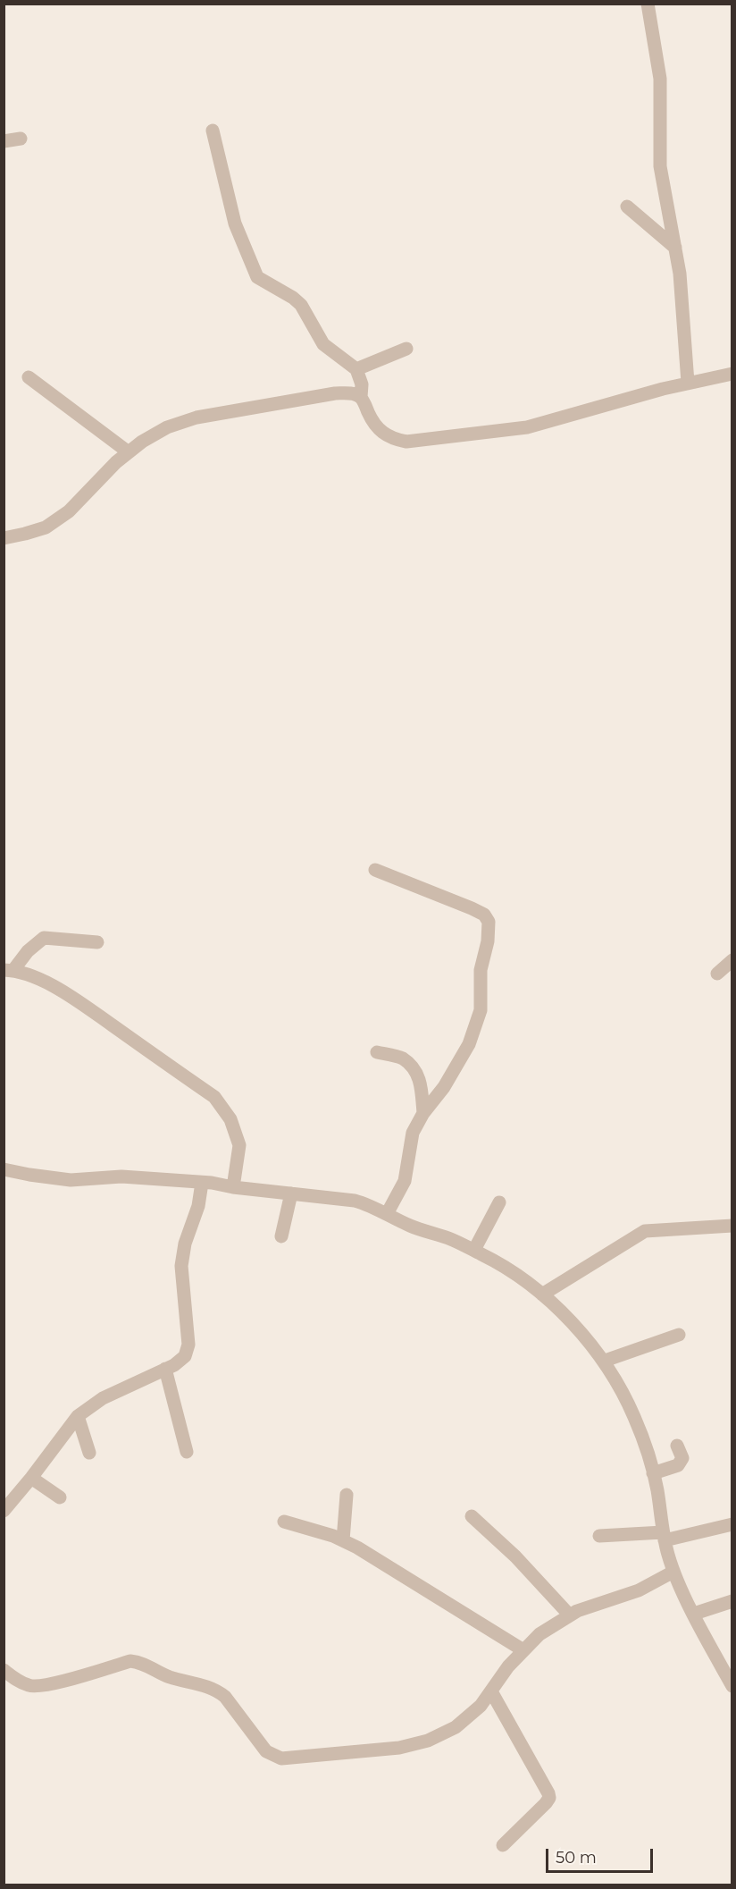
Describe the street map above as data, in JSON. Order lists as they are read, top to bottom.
{
  "scale_bar": "50 m"
}
